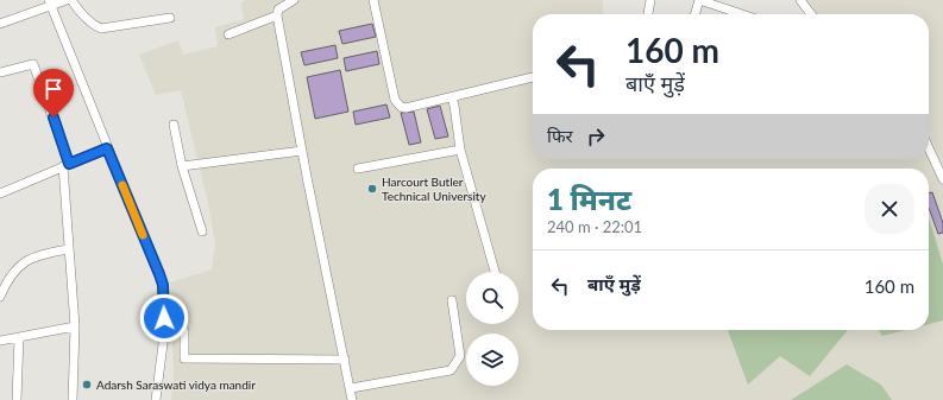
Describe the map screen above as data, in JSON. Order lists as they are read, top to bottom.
{
  "places": ["Harcourt Butler Technical University", "Adarsh Saraswati vidya mandir"],
  "page": {
    "turn": ["160 m", "बाएँ मुड़ें"],
    "then": "फिर",
    "heading": ["1 मिनट", "240 m · 22:01"],
    "list": [
      {
        "name": "बाएँ मुड़ें",
        "value": "160 m"
      }
    ]
  }
}
